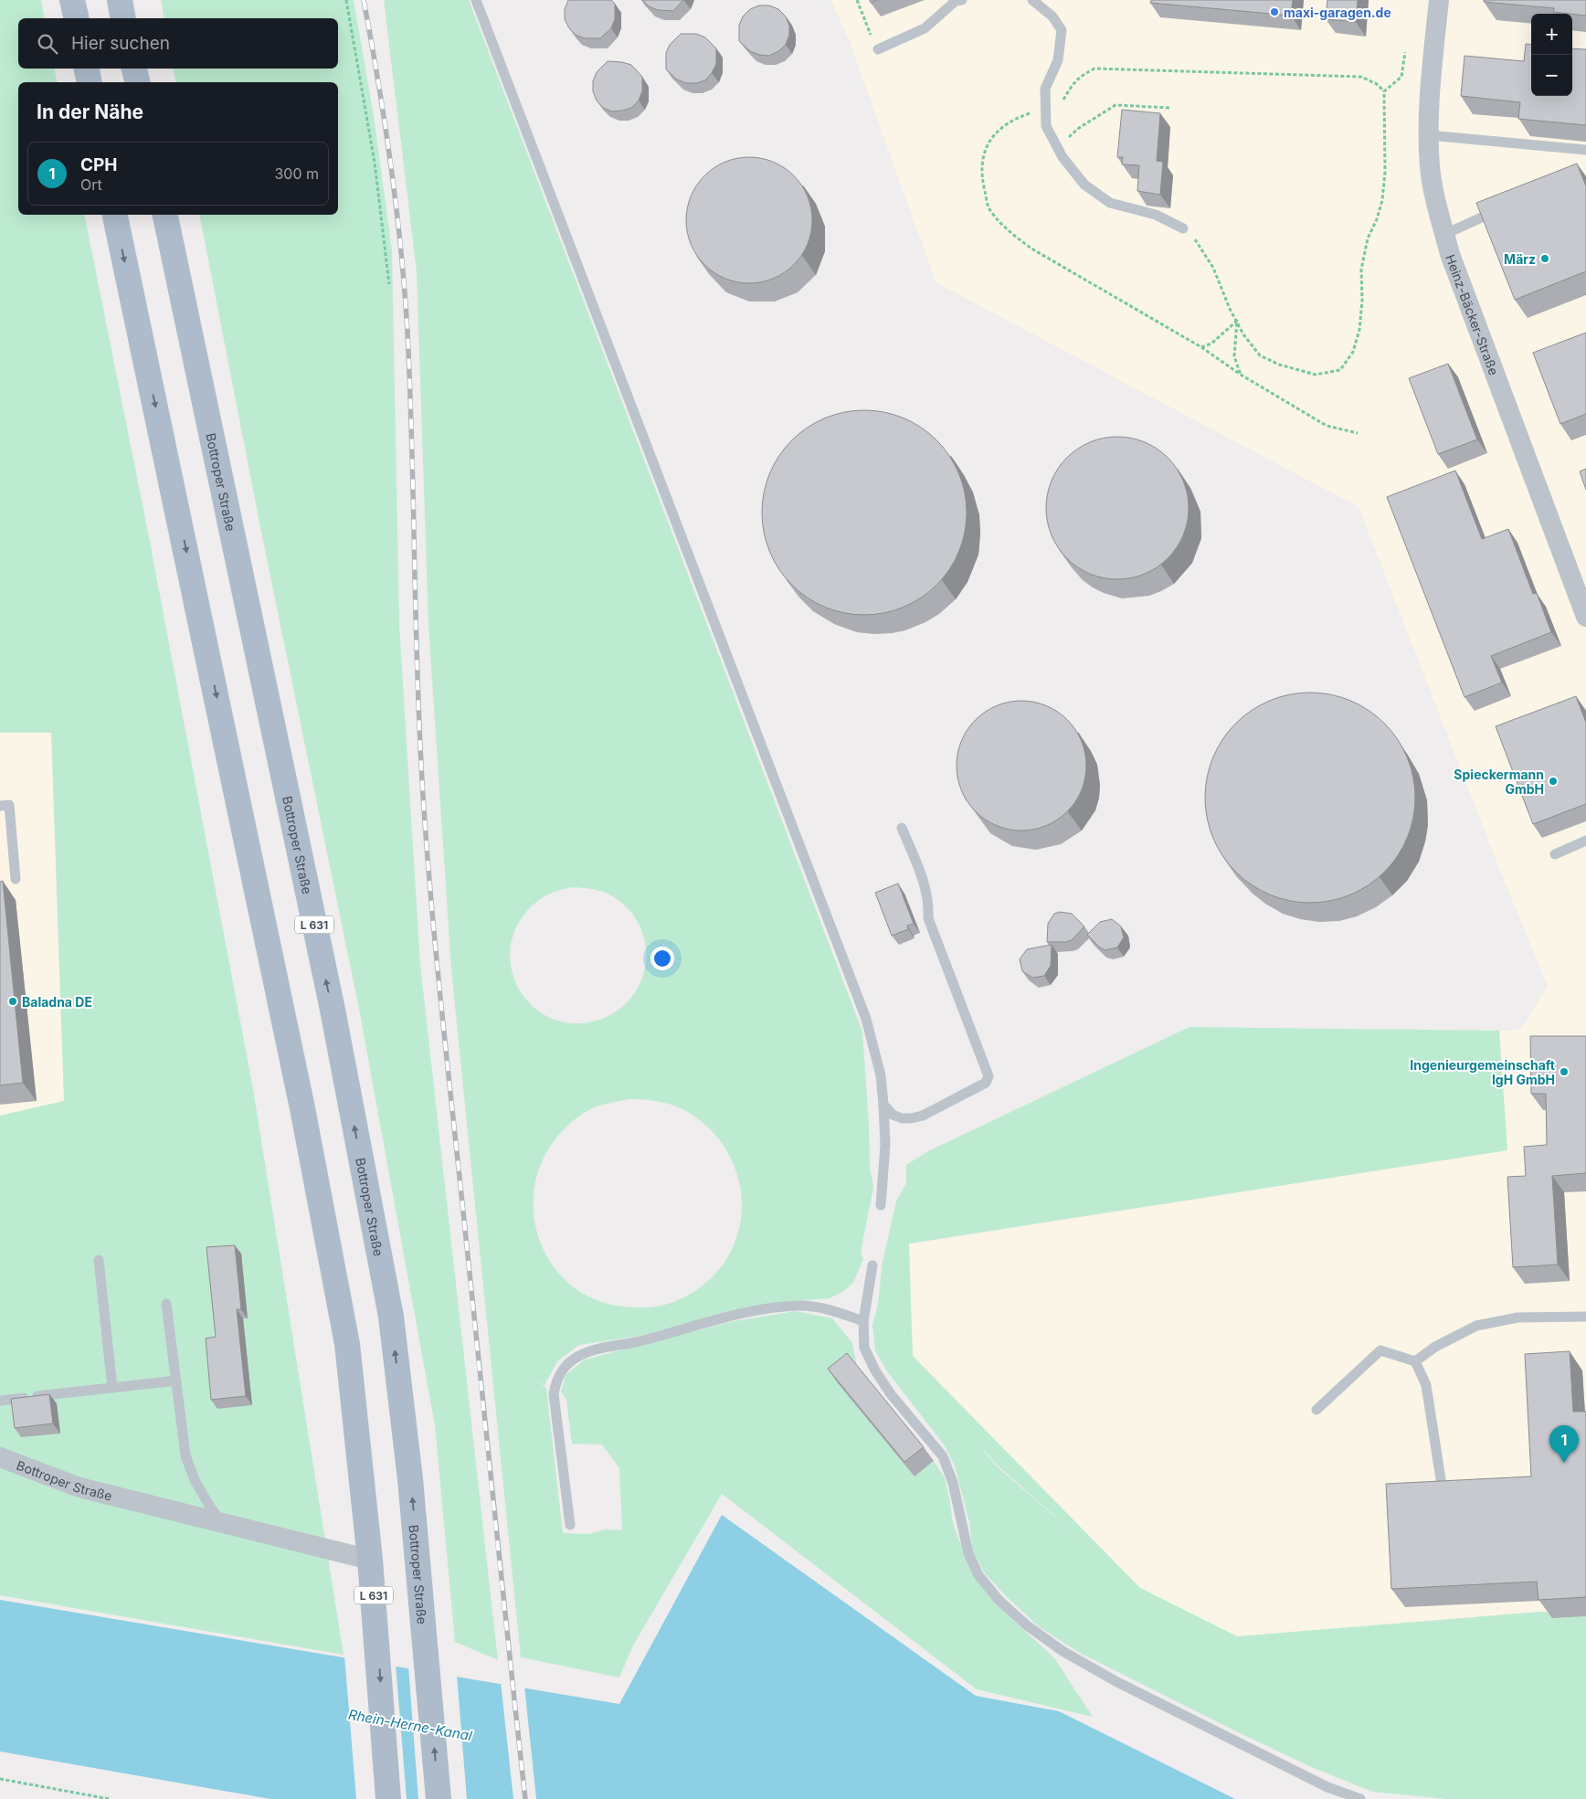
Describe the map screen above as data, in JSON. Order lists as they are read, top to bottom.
{
  "streets": {
    "main road": ["Bottroper Straße", "L 631"],
    "street": ["Heinz-Bäcker-Straße"]
  },
  "crossings": [
    ["Bottroper Straße", "L 631"]
  ],
  "one_way": ["Bottroper Straße"],
  "water": ["Rhein-Herne-Kanal"],
  "places": [
    "maxi-garagen.de",
    "März",
    "Spieckermann GmbH",
    "Baladna DE",
    "Ingenieurgemeinschaft IgH GmbH"
  ],
  "page": {
    "map_buttons": ["+", "−"],
    "search": "Hier suchen",
    "heading": "In der Nähe",
    "list": [
      {
        "mark": "1",
        "name": "CPH",
        "note": "Ort",
        "value": "300 m"
      }
    ],
    "pins": "1"
  }
}
